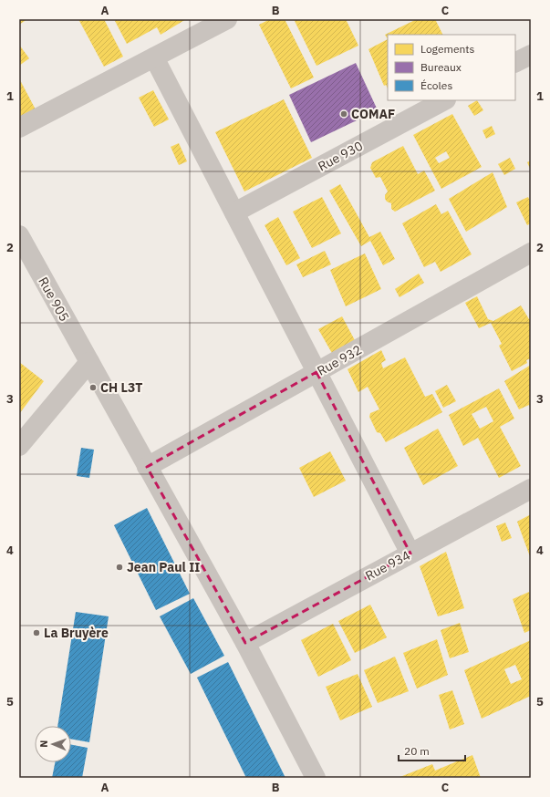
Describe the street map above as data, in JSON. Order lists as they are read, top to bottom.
{
  "streets": {
    "street": [
      "Rue 930",
      "Rue 905",
      "Rue 932",
      "Rue 934"
    ]
  },
  "crossings": [
    ["Rue 905", "Rue 932"],
    ["Rue 905", "Rue 934"]
  ],
  "places": [
    "COMAF",
    "CH L3T",
    "Jean Paul II",
    "La Bruyère"
  ],
  "legend": ["Logements", "Bureaux", "Écoles"],
  "scale_bar": "20 m",
  "north": "left",
  "grid": {
    "columns": ["A", "B", "C"],
    "rows": [
      "1",
      "2",
      "3",
      "4",
      "5"
    ]
  }
}
